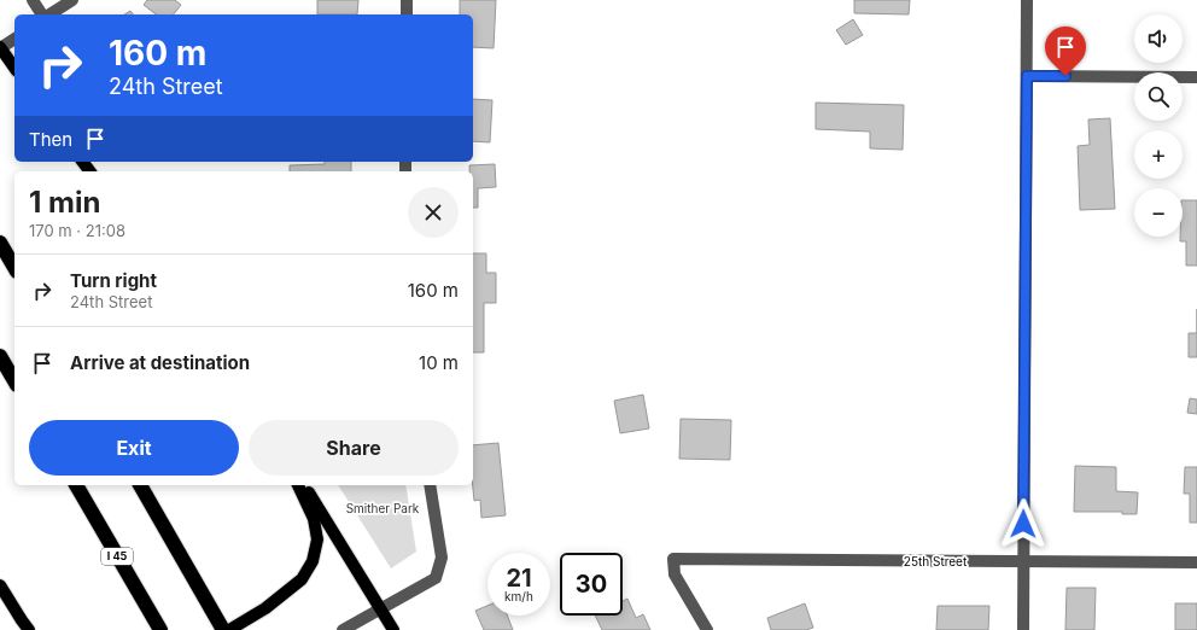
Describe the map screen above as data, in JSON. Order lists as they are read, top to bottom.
{
  "streets": {
    "highway": ["I 45"],
    "street": ["25th Street"]
  },
  "parks": ["Smither Park"],
  "page": {
    "map_buttons": ["+", "−"],
    "turn": ["160 m", "24th Street"],
    "then": "Then",
    "heading": ["1 min", "170 m · 21:08"],
    "list": [
      {
        "name": "Turn right",
        "note": "24th Street",
        "value": "160 m"
      },
      {
        "name": "Arrive at destination",
        "value": "10 m"
      }
    ],
    "buttons": ["Exit", "Share"],
    "speed": "21 km/h",
    "limit": "30"
  }
}
